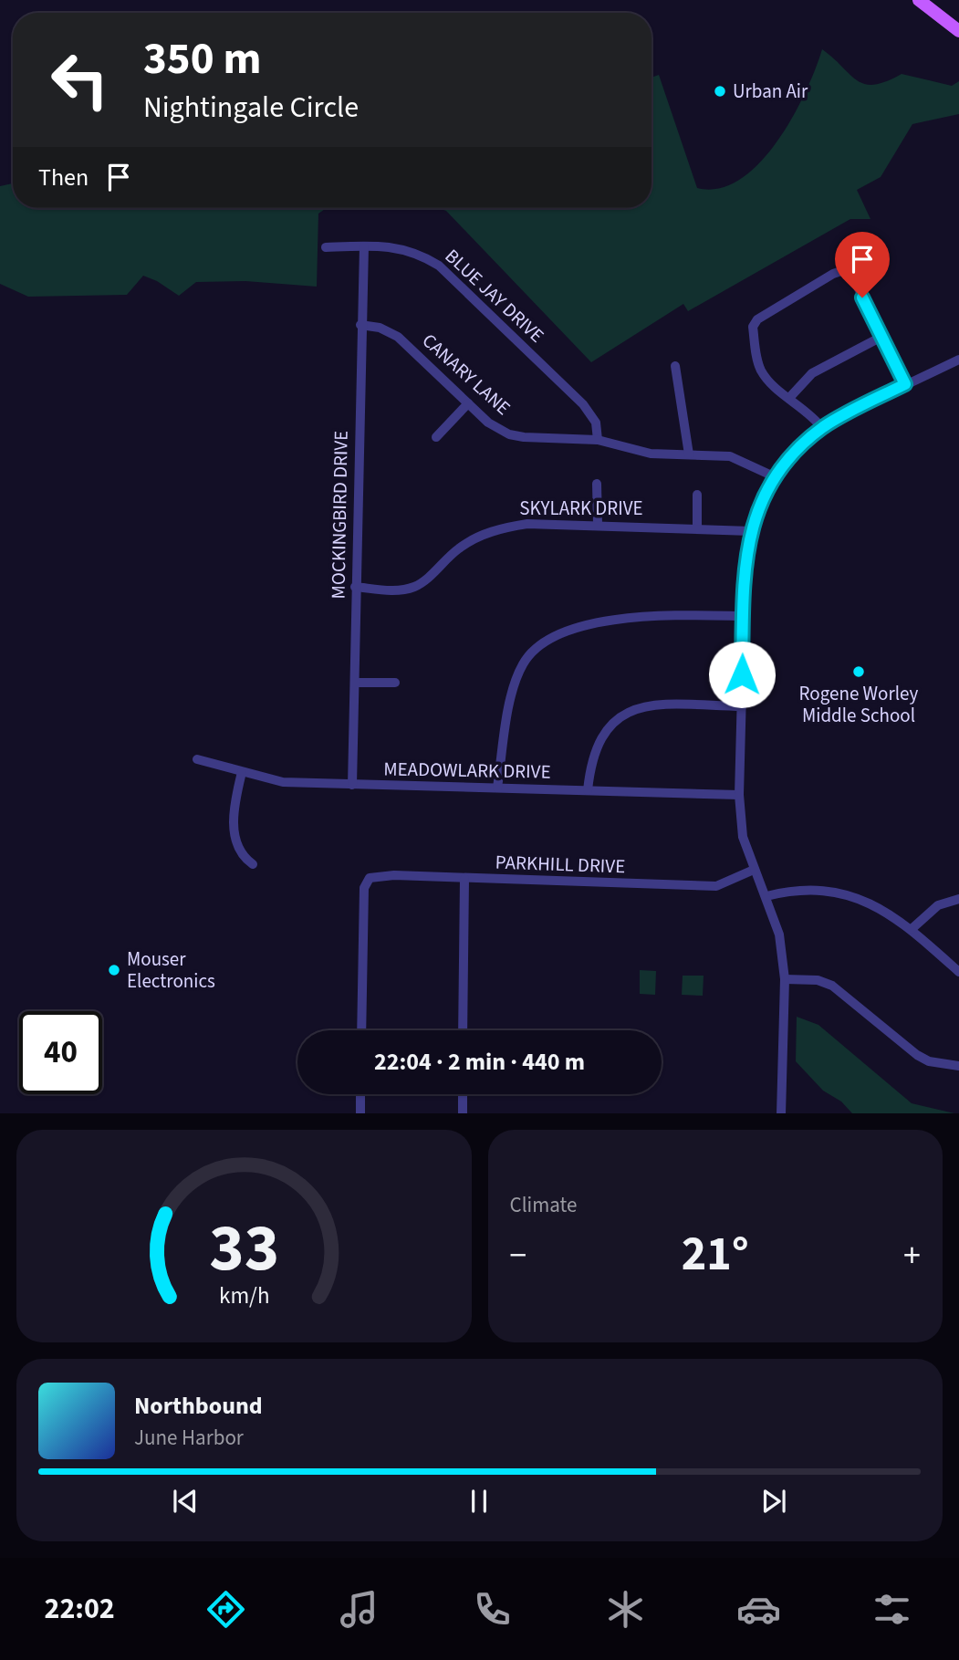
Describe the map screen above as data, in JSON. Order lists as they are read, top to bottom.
{
  "streets": {
    "street": [
      "BLUE JAY DRIVE",
      "CANARY LANE",
      "SKYLARK DRIVE",
      "MOCKINGBIRD DRIVE",
      "MEADOWLARK DRIVE",
      "PARKHILL DRIVE"
    ]
  },
  "crossings": [
    ["BLUE JAY DRIVE", "CANARY LANE"],
    ["BLUE JAY DRIVE", "MOCKINGBIRD DRIVE"],
    ["CANARY LANE", "MOCKINGBIRD DRIVE"],
    ["SKYLARK DRIVE", "MOCKINGBIRD DRIVE"],
    ["MOCKINGBIRD DRIVE", "MEADOWLARK DRIVE"]
  ],
  "places": ["Urban Air", "Rogene Worley Middle School", "Mouser Electronics"],
  "page": {
    "turn": ["350 m", "Nightingale Circle"],
    "then": "Then",
    "limit": "40",
    "trip": "22:04 · 2 min · 440 m",
    "tile": "Climate",
    "heat": ["−", "21°", "+"],
    "song": ["Northbound", "June Harbor"],
    "tabs": "22:02",
    "gauge": ["33", "km/h"]
  }
}
